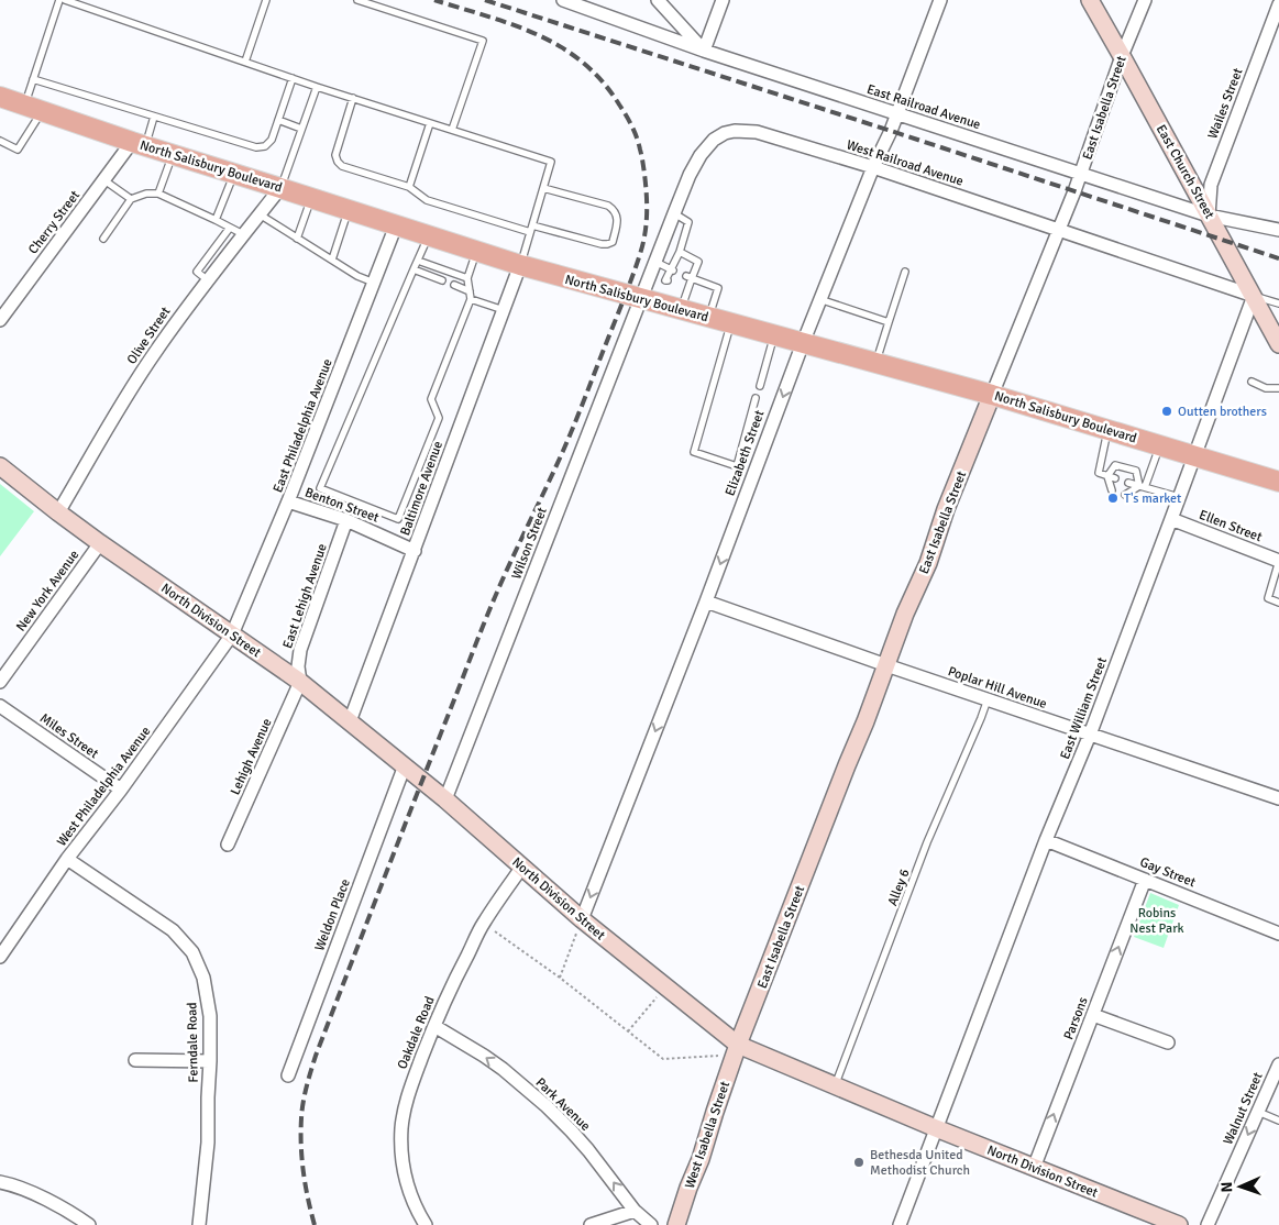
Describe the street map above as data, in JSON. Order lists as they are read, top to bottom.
{
  "streets": {
    "main road": ["North Salisbury Boulevard"],
    "street": [
      "Wailes Street",
      "East Railroad Avenue",
      "East Isabella Street",
      "West Railroad Avenue",
      "East Church Street",
      "Cherry Street",
      "Olive Street",
      "East Philadelphia Avenue",
      "Elizabeth Street",
      "Baltimore Avenue",
      "Benton Street",
      "Ellen Street",
      "Wilson Street",
      "New York Avenue",
      "East Lehigh Avenue",
      "North Division Street",
      "Poplar Hill Avenue",
      "East William Street",
      "Miles Street",
      "Lehigh Avenue",
      "West Philadelphia Avenue",
      "Gay Street",
      "Weldon Place",
      "Parsons",
      "Oakdale Road",
      "Ferndale Road",
      "Park Avenue",
      "Walnut Street",
      "West Isabella Street"
    ],
    "lane": ["Alley 6"]
  },
  "crossings": [
    ["Wailes Street", "East Railroad Avenue"],
    ["Wailes Street", "East Church Street"],
    ["East Railroad Avenue", "East Isabella Street"],
    ["East Railroad Avenue", "East Church Street"],
    ["East Railroad Avenue", "Elizabeth Street"],
    ["East Isabella Street", "West Railroad Avenue"],
    ["East Isabella Street", "North Salisbury Boulevard"],
    ["East Isabella Street", "East Church Street"],
    ["East Isabella Street", "North Division Street"],
    ["East Isabella Street", "Poplar Hill Avenue"],
    ["East Isabella Street", "West Isabella Street"],
    ["West Railroad Avenue", "North Salisbury Boulevard"],
    ["West Railroad Avenue", "East Church Street"],
    ["West Railroad Avenue", "Elizabeth Street"],
    ["West Railroad Avenue", "Wilson Street"],
    ["West Railroad Avenue", "East William Street"],
    ["North Salisbury Boulevard", "Cherry Street"],
    ["North Salisbury Boulevard", "Olive Street"],
    ["North Salisbury Boulevard", "East Philadelphia Avenue"],
    ["North Salisbury Boulevard", "Elizabeth Street"],
    ["North Salisbury Boulevard", "Baltimore Avenue"],
    ["North Salisbury Boulevard", "Wilson Street"],
    ["North Salisbury Boulevard", "East William Street"],
    ["East Church Street", "East William Street"],
    ["Olive Street", "North Division Street"],
    ["East Philadelphia Avenue", "Benton Street"],
    ["East Philadelphia Avenue", "North Division Street"],
    ["East Philadelphia Avenue", "West Philadelphia Avenue"],
    ["Elizabeth Street", "North Division Street"],
    ["Elizabeth Street", "Poplar Hill Avenue"],
    ["Baltimore Avenue", "Benton Street"],
    ["Baltimore Avenue", "North Division Street"],
    ["Benton Street", "East Lehigh Avenue"],
    ["Ellen Street", "East William Street"],
    ["Wilson Street", "North Division Street"],
    ["New York Avenue", "North Division Street"],
    ["East Lehigh Avenue", "North Division Street"],
    ["East Lehigh Avenue", "Lehigh Avenue"],
    ["North Division Street", "East William Street"],
    ["North Division Street", "Lehigh Avenue"],
    ["North Division Street", "West Philadelphia Avenue"],
    ["North Division Street", "Alley 6"],
    ["North Division Street", "Weldon Place"],
    ["North Division Street", "Parsons"],
    ["North Division Street", "Oakdale Road"],
    ["North Division Street", "West Isabella Street"],
    ["Poplar Hill Avenue", "East William Street"],
    ["Poplar Hill Avenue", "Alley 6"],
    ["East William Street", "Gay Street"],
    ["Miles Street", "West Philadelphia Avenue"],
    ["West Philadelphia Avenue", "Ferndale Road"],
    ["Gay Street", "Parsons"],
    ["Oakdale Road", "Park Avenue"]
  ],
  "one_way": [
    "Elizabeth Street",
    "Parsons",
    "Park Avenue",
    "Walnut Street"
  ],
  "parks": ["Robins Nest Park"],
  "places": ["Outten brothers", "T's market", "Bethesda United Methodist Church"],
  "north": "left"
}
